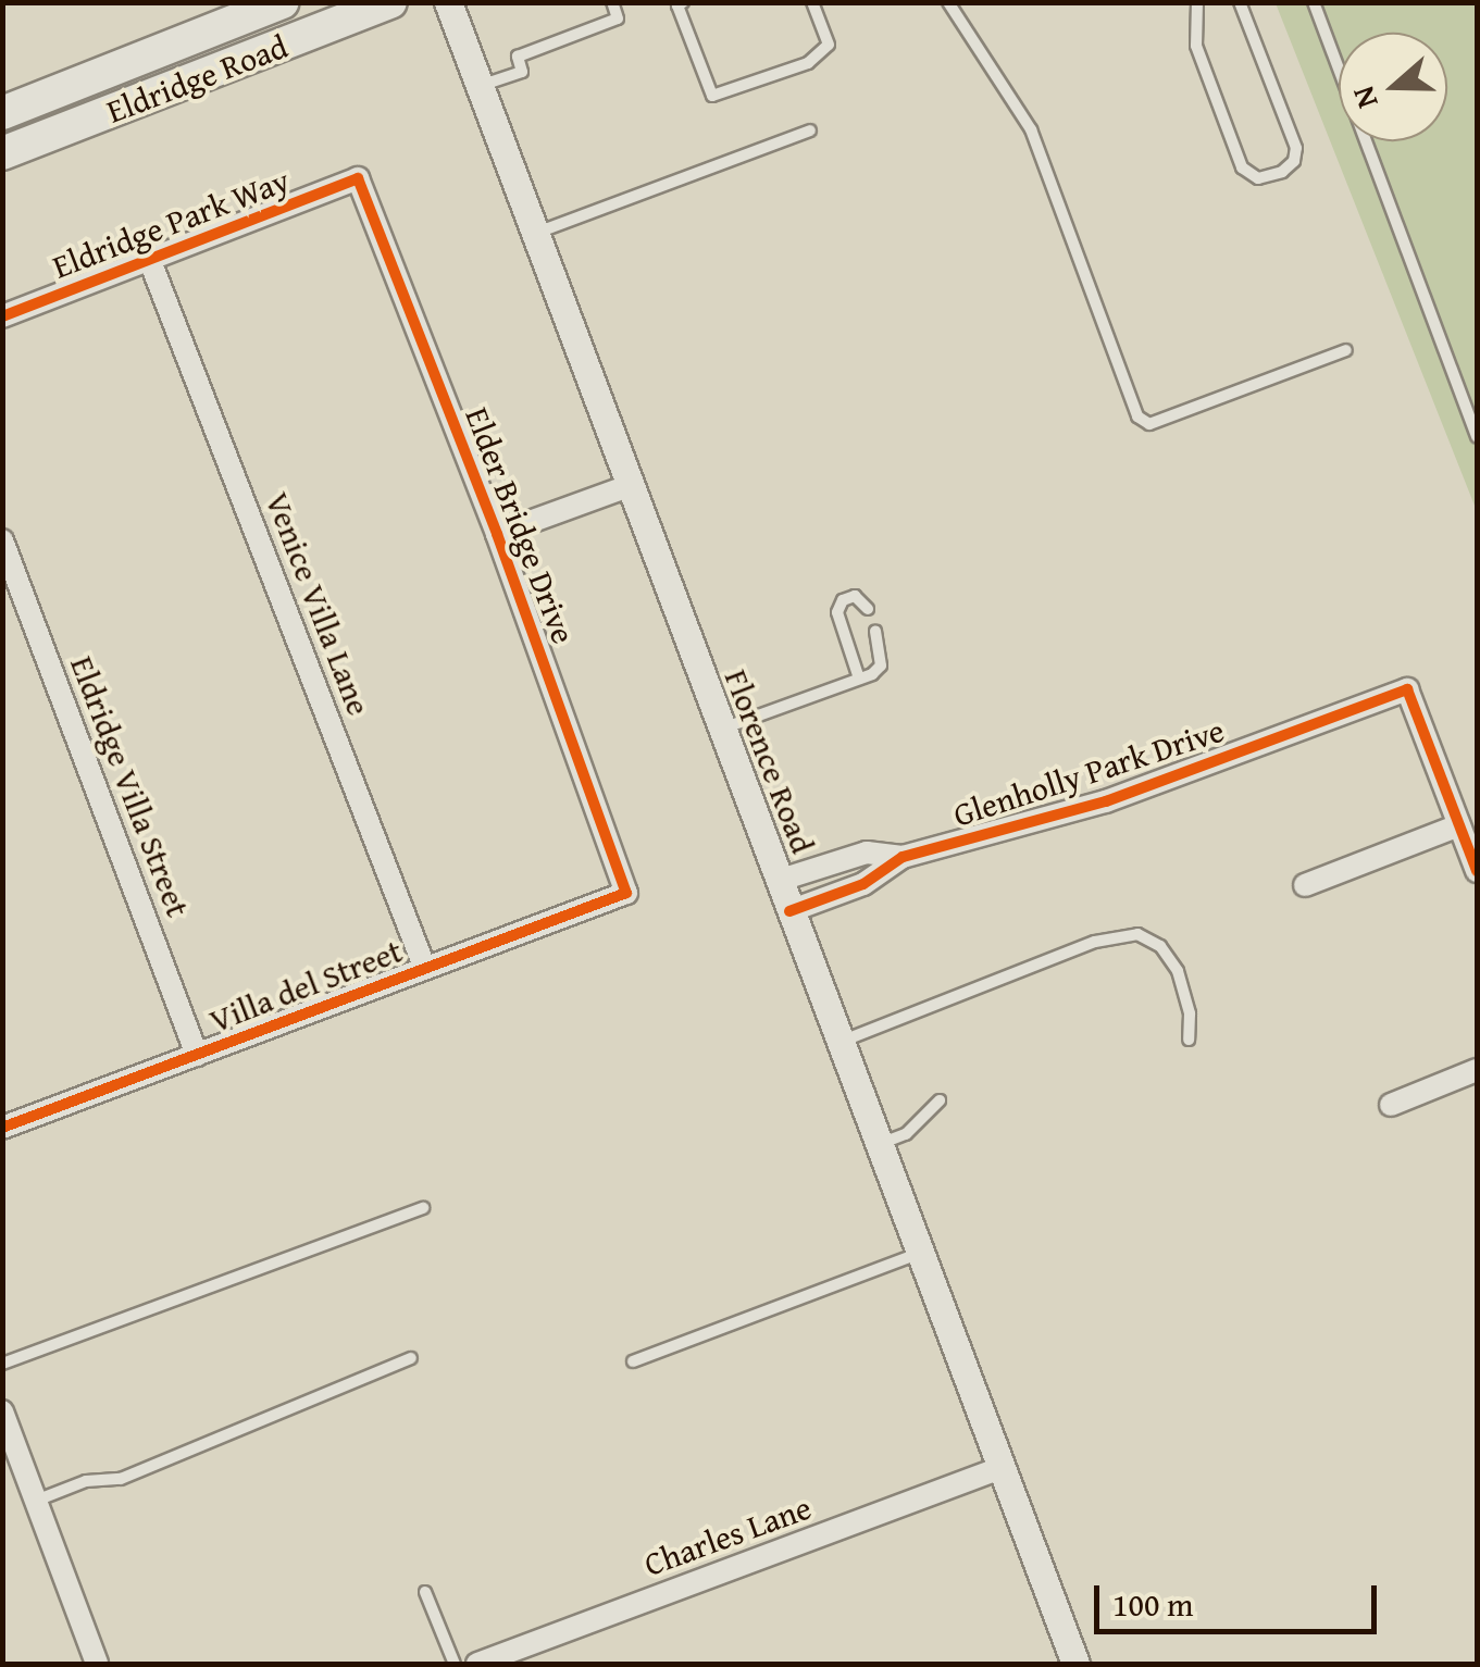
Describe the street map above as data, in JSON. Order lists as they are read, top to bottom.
{
  "streets": {
    "main road": ["Eldridge Road"],
    "street": [
      "Eldridge Park Way",
      "Elder Bridge Drive",
      "Venice Villa Lane",
      "Florence Road",
      "Glenholly Park Drive",
      "Eldridge Villa Street",
      "Villa del Street",
      "Charles Lane"
    ]
  },
  "crossings": [
    ["Eldridge Park Way", "Elder Bridge Drive"],
    ["Eldridge Park Way", "Venice Villa Lane"],
    ["Elder Bridge Drive", "Villa del Street"],
    ["Venice Villa Lane", "Villa del Street"],
    ["Florence Road", "Glenholly Park Drive"],
    ["Florence Road", "Charles Lane"],
    ["Eldridge Villa Street", "Villa del Street"]
  ],
  "scale_bar": "100 m",
  "north": "left"
}
